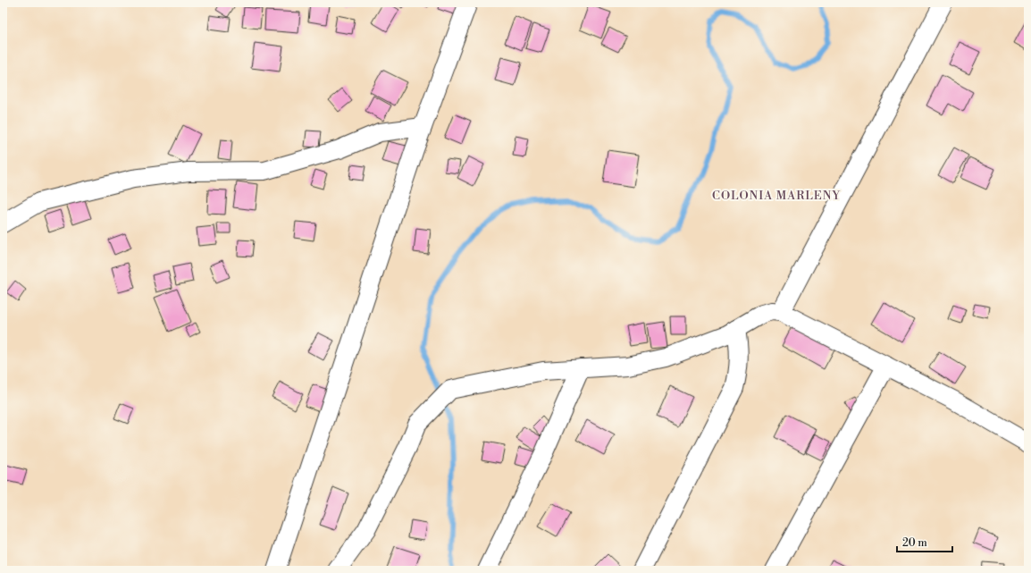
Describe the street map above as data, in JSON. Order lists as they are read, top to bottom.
{
  "districts": ["COLONIA MARLENY"],
  "scale_bar": "20 m"
}
